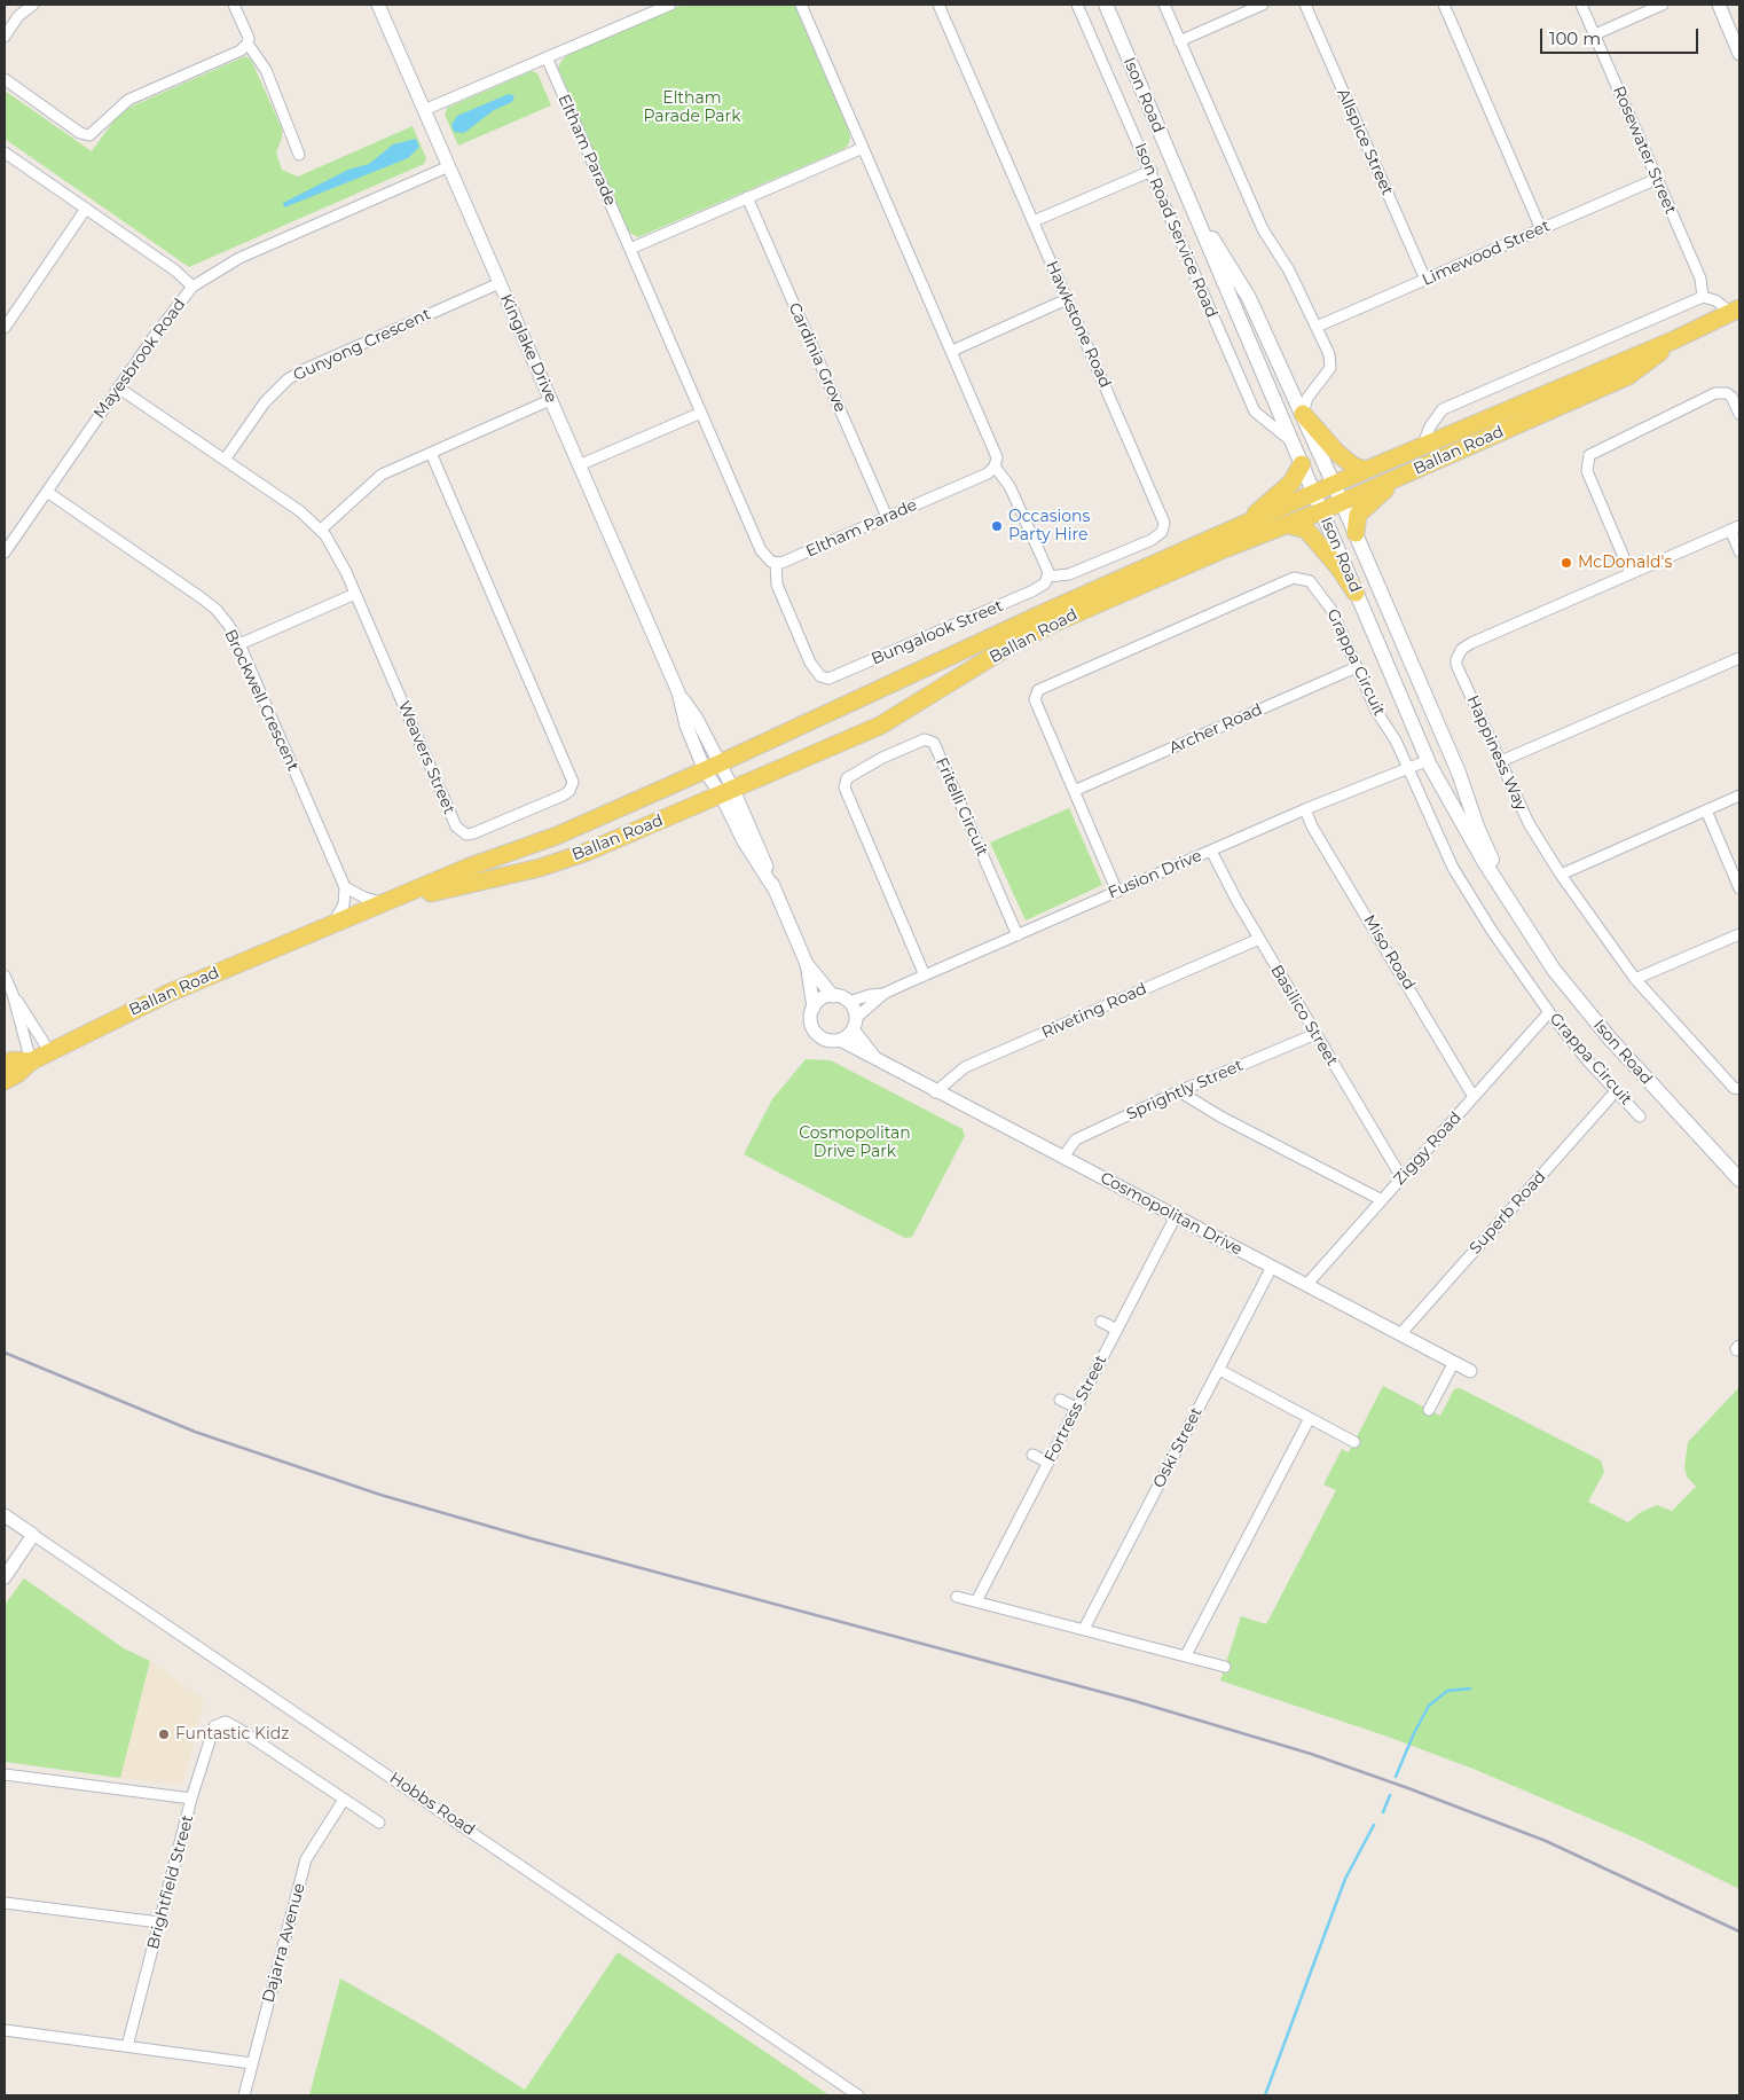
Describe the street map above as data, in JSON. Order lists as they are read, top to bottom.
{
  "streets": {
    "main road": ["Ison Road", "Ballan Road"],
    "street": [
      "Allspice Street",
      "Eltham Parade",
      "Rosewater Street",
      "Ison Road Service Road",
      "Limewood Street",
      "Hawkstone Road",
      "Gunyong Crescent",
      "Kinglake Drive",
      "Cardinia Grove",
      "Mayesbrook Road",
      "Bungalook Street",
      "Grappa Circuit",
      "Brockwell Crescent",
      "Archer Road",
      "Happiness Way",
      "Weavers Street",
      "Fritelli Circuit",
      "Fusion Drive",
      "Miso Road",
      "Riveting Road",
      "Basilico Street",
      "Sprightly Street",
      "Ziggy Road",
      "Superb Road",
      "Cosmopolitan Drive",
      "Fortress Street",
      "Oski Street",
      "Hobbs Road",
      "Brightfield Street",
      "Dajarra Avenue"
    ]
  },
  "crossings": [
    ["Ison Road", "Ison Road Service Road"],
    ["Ison Road", "Ballan Road"],
    ["Ison Road", "Fusion Drive"],
    ["Allspice Street", "Limewood Street"],
    ["Eltham Parade", "Cardinia Grove"],
    ["Eltham Parade", "Bungalook Street"],
    ["Rosewater Street", "Limewood Street"],
    ["Rosewater Street", "Ballan Road"],
    ["Hawkstone Road", "Bungalook Street"],
    ["Gunyong Crescent", "Kinglake Drive"],
    ["Gunyong Crescent", "Weavers Street"],
    ["Kinglake Drive", "Mayesbrook Road"],
    ["Kinglake Drive", "Ballan Road"],
    ["Mayesbrook Road", "Brockwell Crescent"],
    ["Mayesbrook Road", "Weavers Street"],
    ["Grappa Circuit", "Archer Road"],
    ["Grappa Circuit", "Fusion Drive"],
    ["Grappa Circuit", "Ziggy Road"],
    ["Grappa Circuit", "Superb Road"],
    ["Fritelli Circuit", "Fusion Drive"],
    ["Fusion Drive", "Miso Road"],
    ["Fusion Drive", "Basilico Street"],
    ["Fusion Drive", "Cosmopolitan Drive"],
    ["Miso Road", "Ziggy Road"],
    ["Riveting Road", "Basilico Street"],
    ["Riveting Road", "Cosmopolitan Drive"],
    ["Basilico Street", "Sprightly Street"],
    ["Basilico Street", "Ziggy Road"],
    ["Sprightly Street", "Cosmopolitan Drive"],
    ["Ziggy Road", "Cosmopolitan Drive"],
    ["Superb Road", "Cosmopolitan Drive"],
    ["Cosmopolitan Drive", "Fortress Street"],
    ["Cosmopolitan Drive", "Oski Street"],
    ["Brightfield Street", "Dajarra Avenue"]
  ],
  "parks": ["Eltham Parade Park", "Cosmopolitan Drive Park"],
  "places": ["Occasions Party Hire", "McDonald's", "Funtastic Kidz"],
  "scale_bar": "100 m"
}
